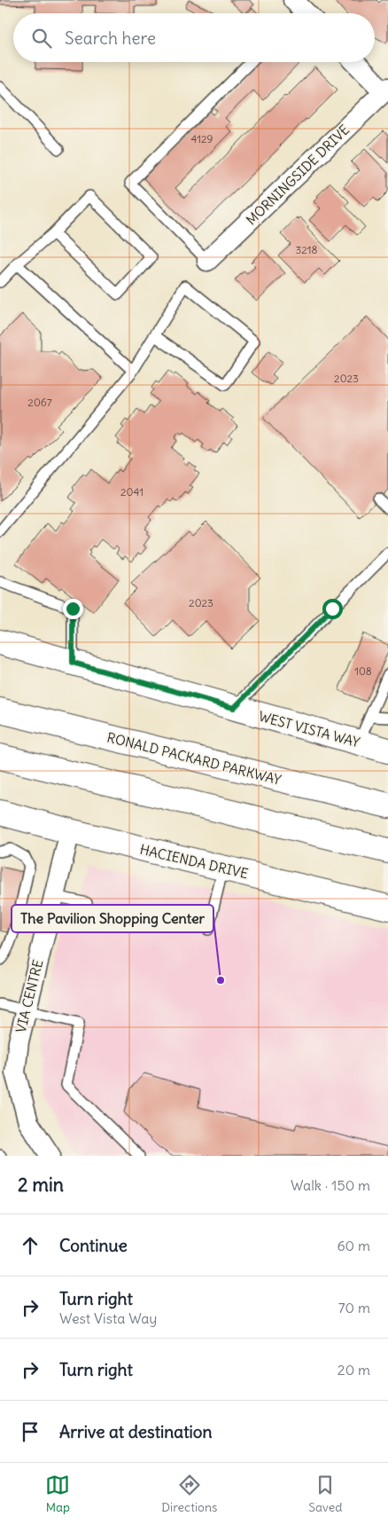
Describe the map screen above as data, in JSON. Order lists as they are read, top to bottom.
{
  "streets": {
    "main road": ["WEST VISTA WAY", "RONALD PACKARD PARKWAY", "HACIENDA DRIVE"],
    "street": ["MORNINGSIDE DRIVE", "VIA CENTRE"]
  },
  "crossings": [
    ["HACIENDA DRIVE", "VIA CENTRE"]
  ],
  "places": ["The Pavilion Shopping Center"],
  "house_numbers": [
    "4129",
    "3218",
    "2023",
    "2067",
    "2041",
    "2023",
    "108"
  ],
  "page": {
    "search": "Search here",
    "heading": ["2 min", "Walk · 150 m"],
    "list": [
      ["Continue", "60 m"],
      ["Turn right", "West Vista Way", "70 m"],
      ["Turn right", "20 m"],
      "Arrive at destination"
    ],
    "nav": ["Map", "Directions", "Saved"]
  }
}
